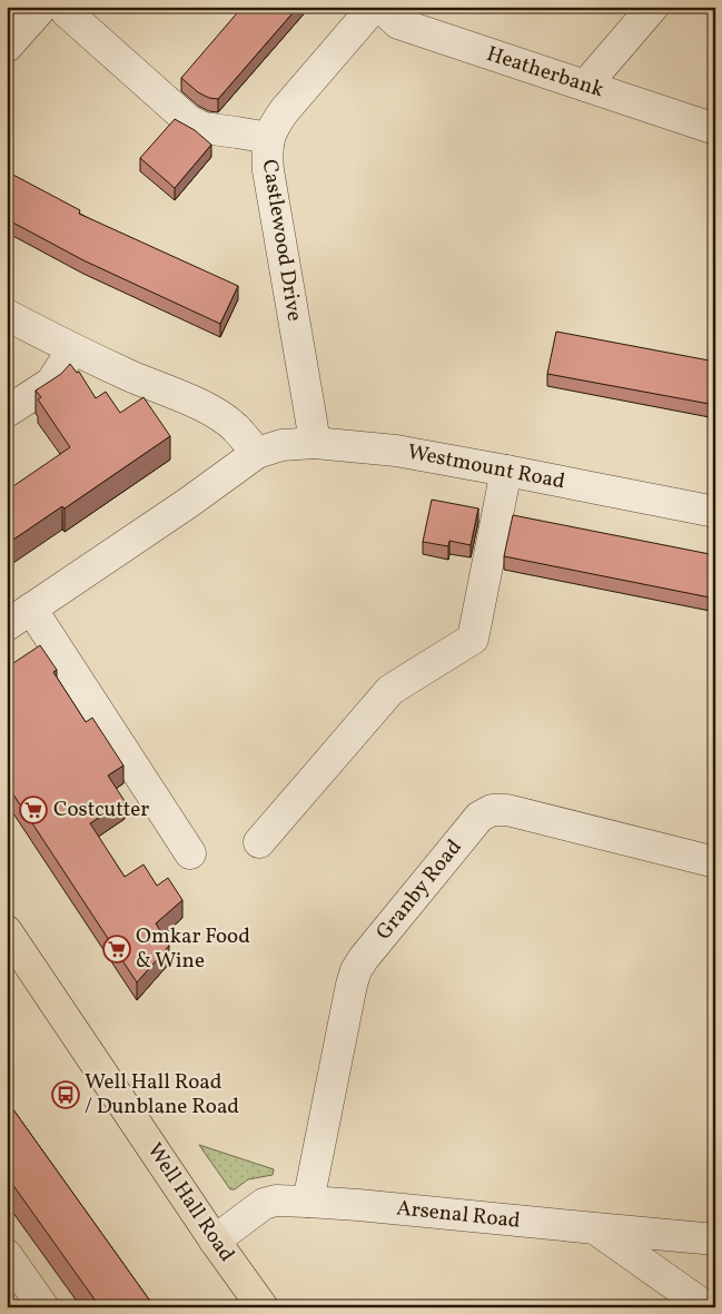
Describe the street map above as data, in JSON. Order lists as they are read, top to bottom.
{
  "streets": {
    "highway": ["Well Hall Road"],
    "street": [
      "Heatherbank",
      "Castlewood Drive",
      "Westmount Road",
      "Granby Road",
      "Arsenal Road"
    ]
  },
  "crossings": [
    ["Castlewood Drive", "Westmount Road"],
    ["Granby Road", "Arsenal Road"],
    ["Well Hall Road", "Arsenal Road"]
  ],
  "places": {
    "supermarket": ["Costcutter", "Omkar Food & Wine"],
    "bus stop": ["Well Hall Road / Dunblane Road"]
  }
}
